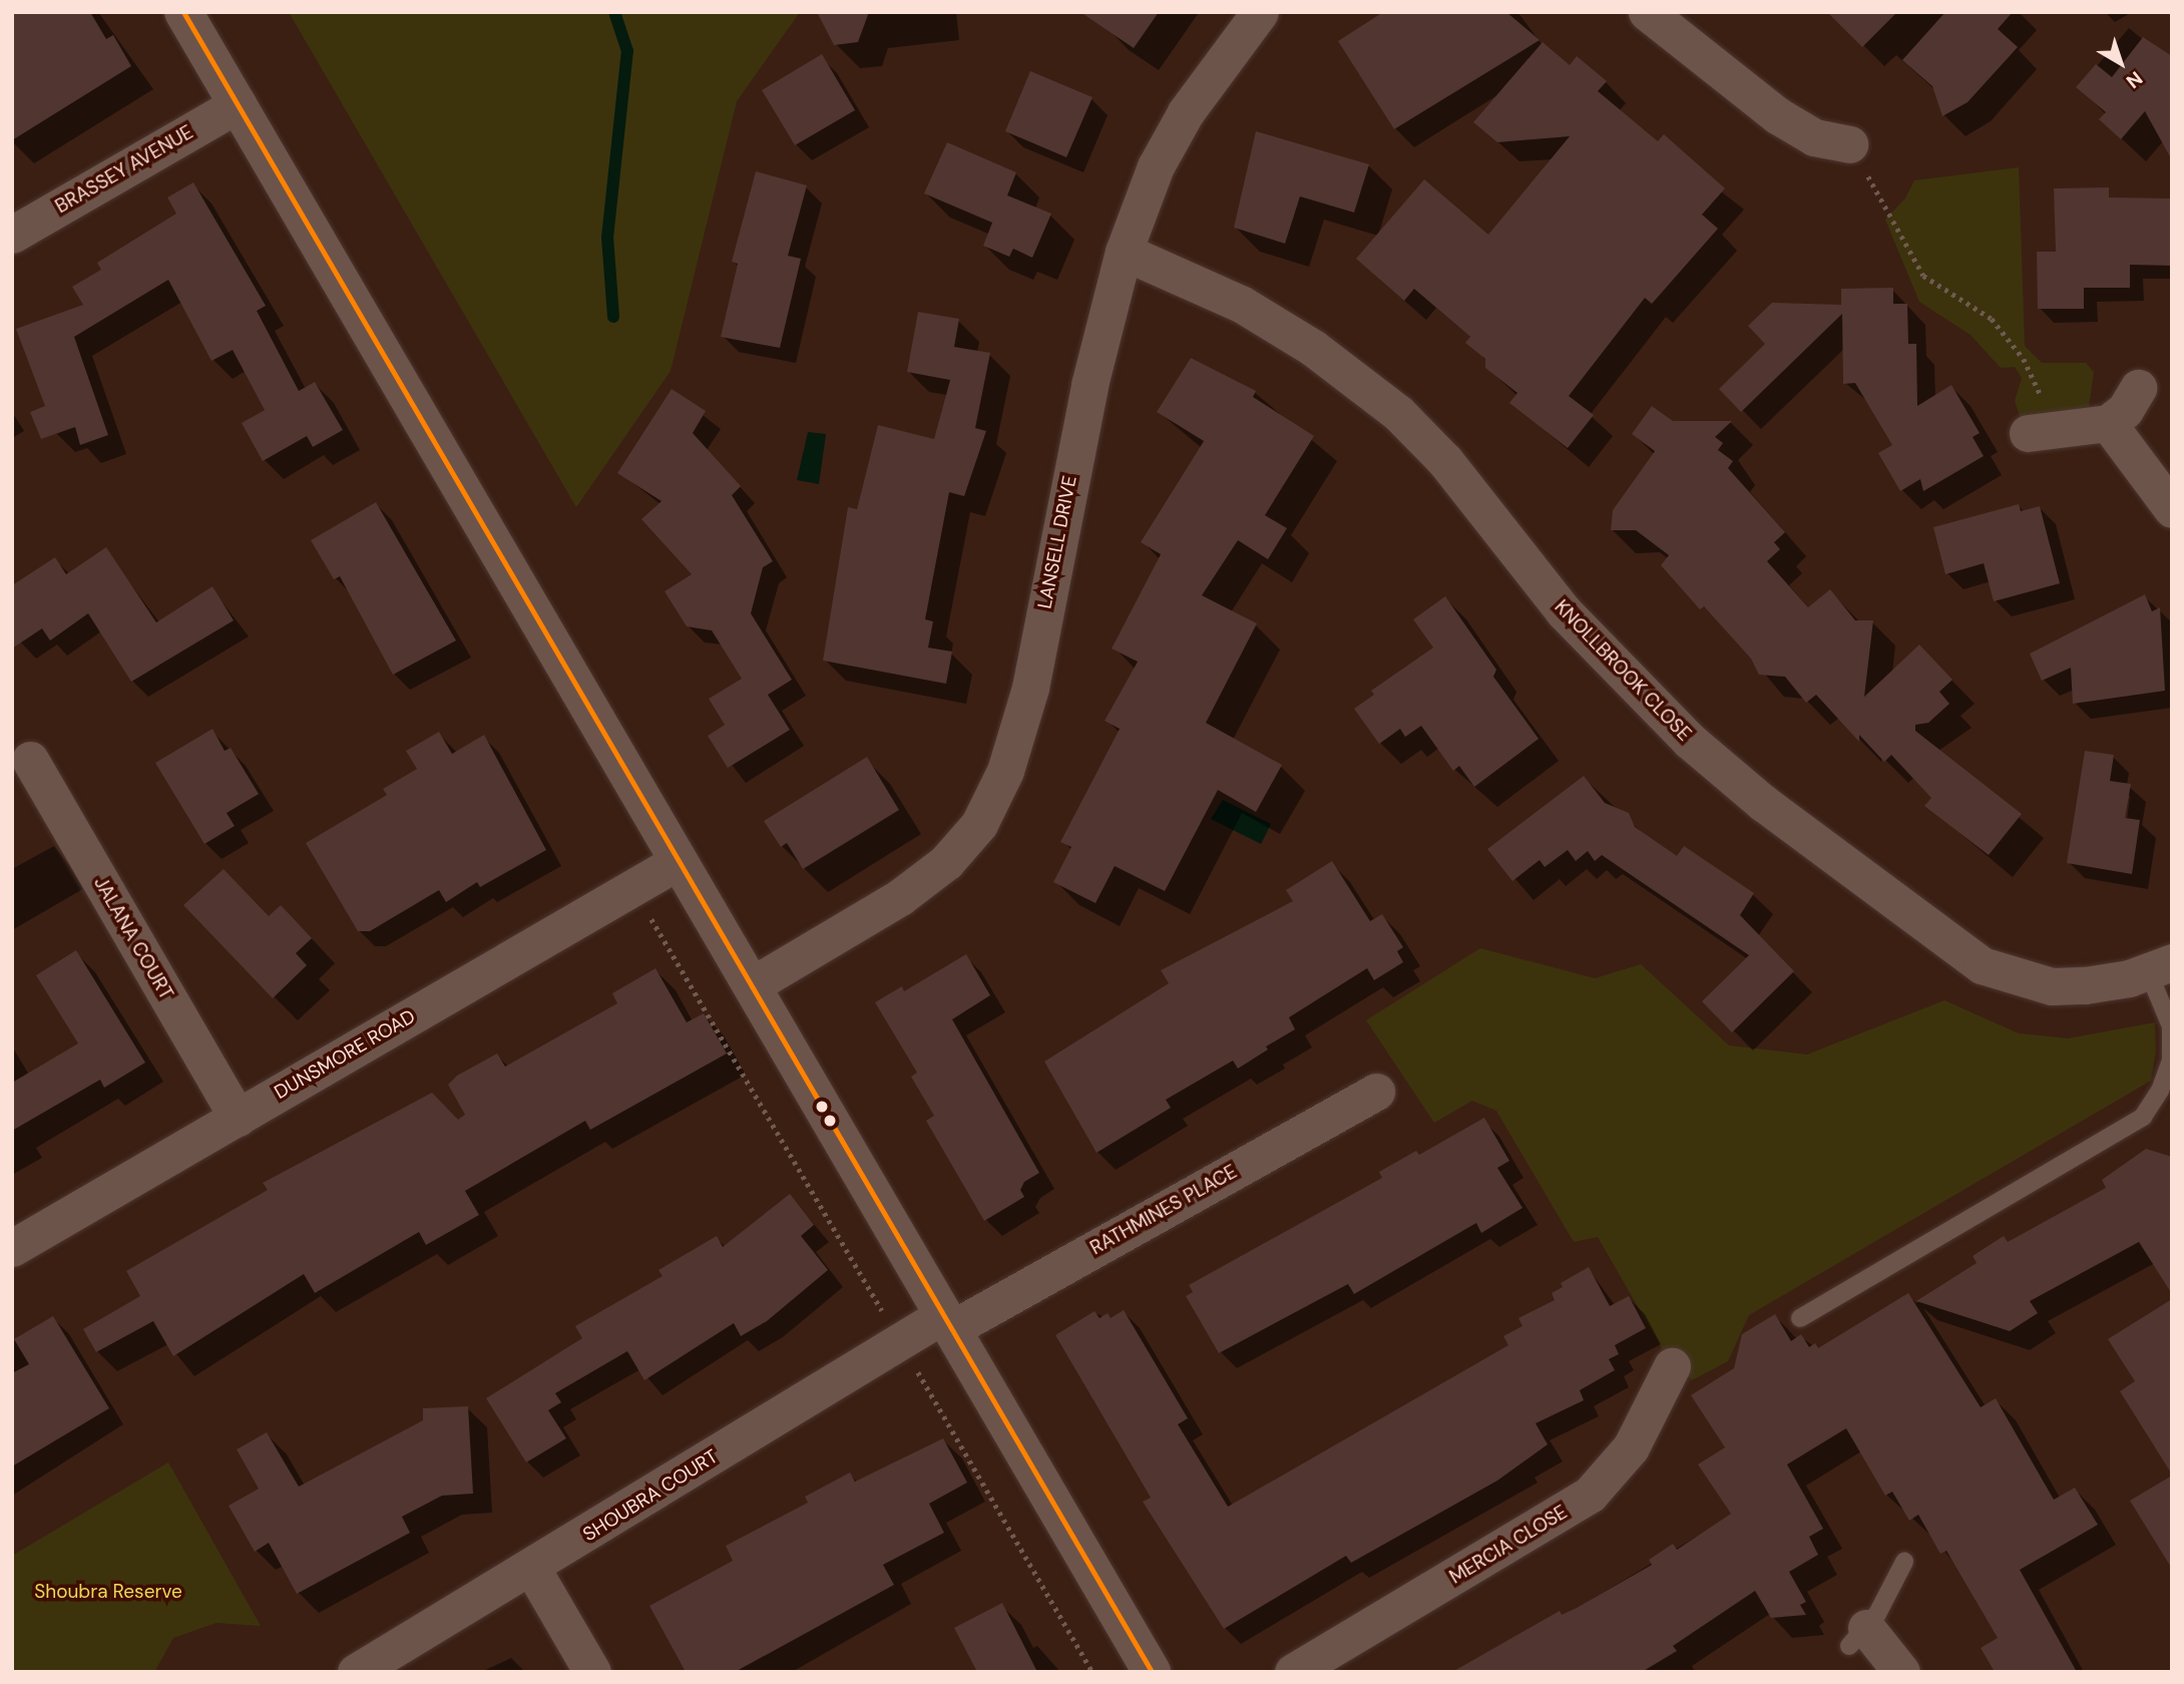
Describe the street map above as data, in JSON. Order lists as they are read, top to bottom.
{
  "streets": {
    "street": [
      "BRASSEY AVENUE",
      "LANSELL DRIVE",
      "KNOLLBROOK CLOSE",
      "JALANA COURT",
      "DUNSMORE ROAD",
      "RATHMINES PLACE",
      "SHOUBRA COURT",
      "MERCIA CLOSE"
    ]
  },
  "crossings": [
    ["LANSELL DRIVE", "KNOLLBROOK CLOSE"],
    ["JALANA COURT", "DUNSMORE ROAD"],
    ["RATHMINES PLACE", "SHOUBRA COURT"]
  ],
  "parks": ["Shoubra Reserve"],
  "north": "bottom right"
}
